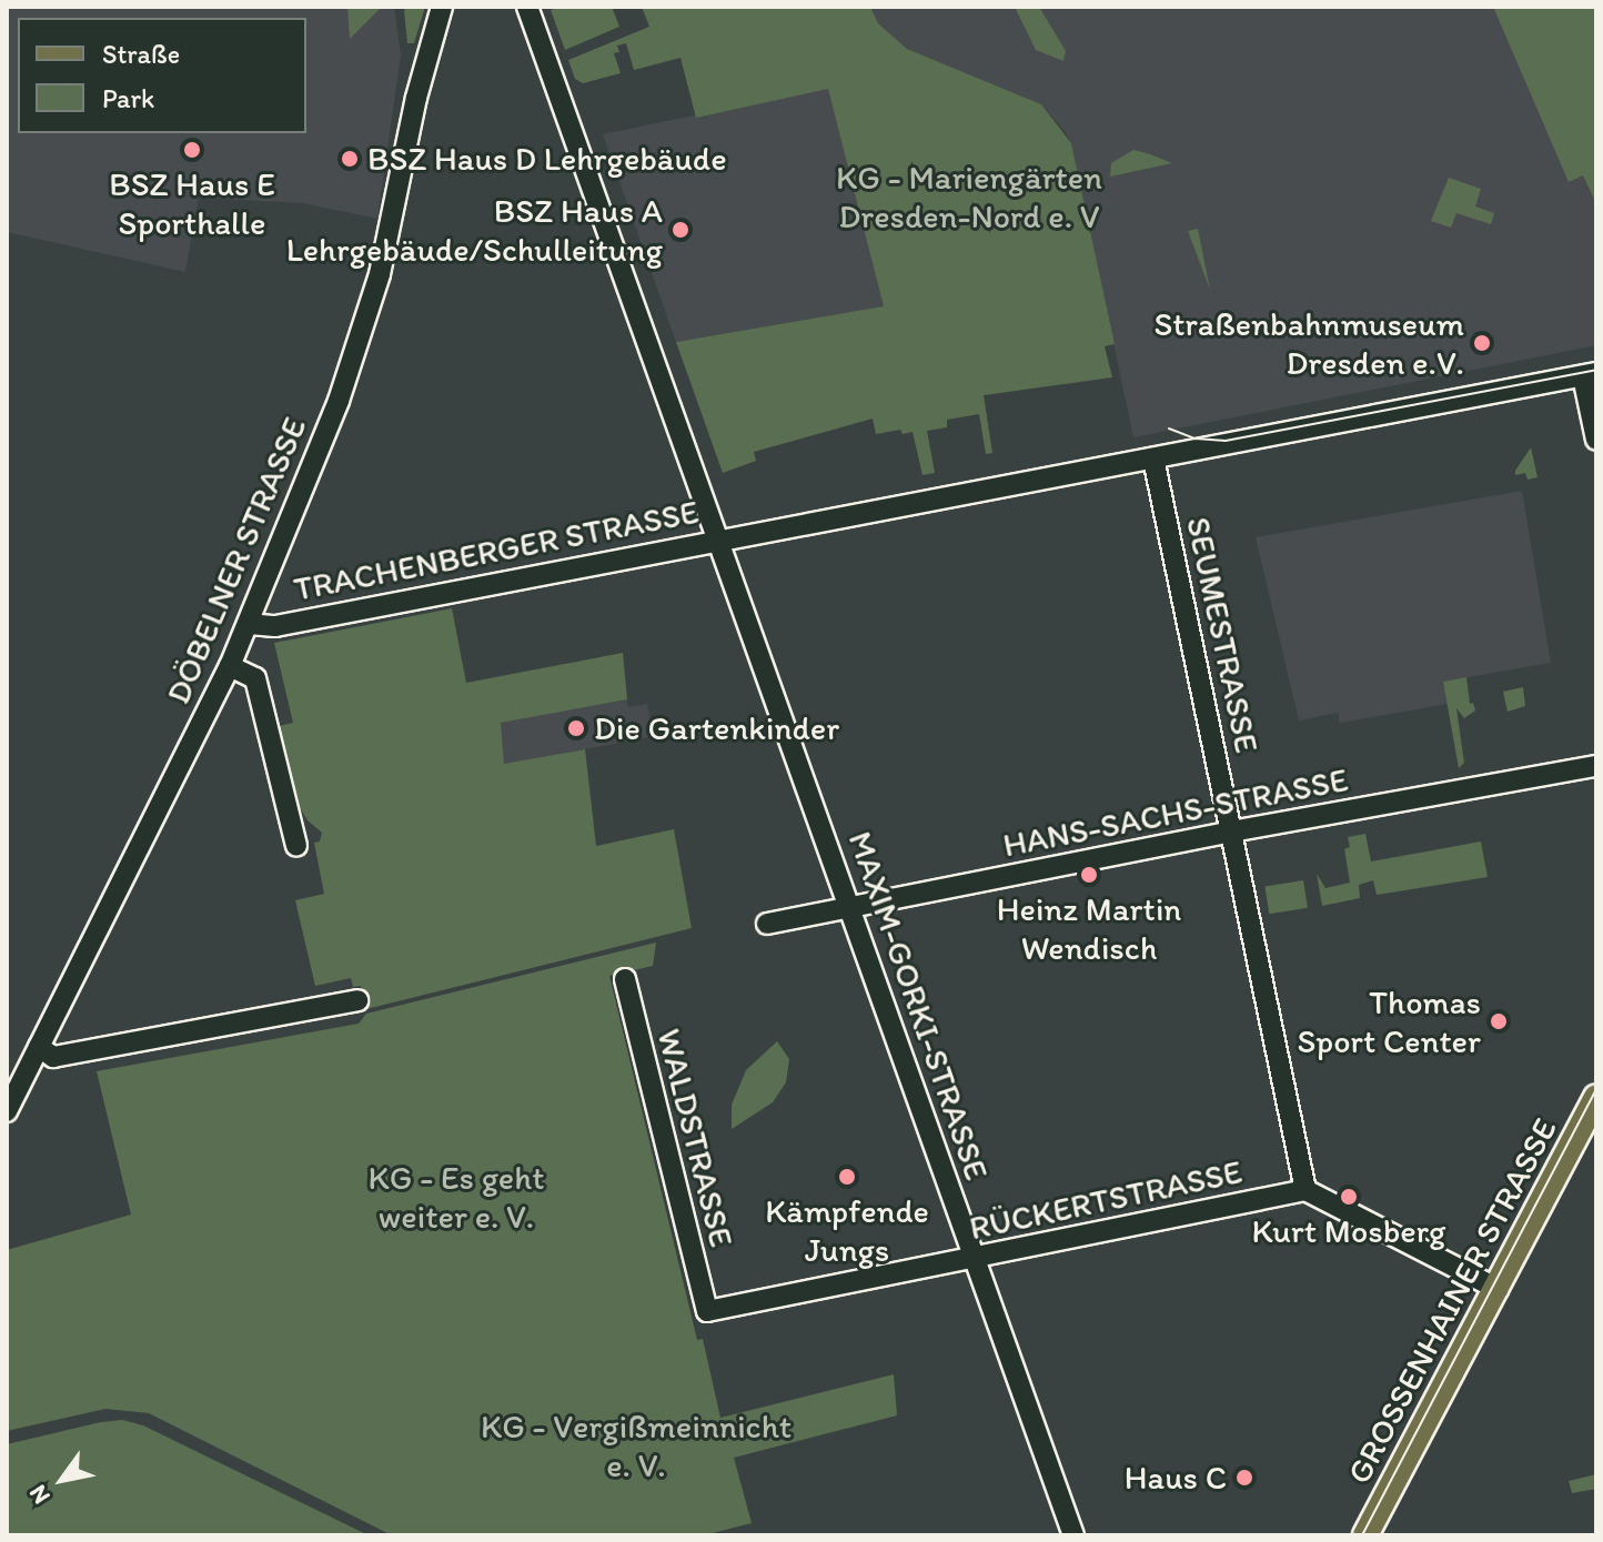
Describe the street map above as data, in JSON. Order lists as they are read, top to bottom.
{
  "streets": {
    "main road": ["GROSSENHAINER STRASSE"],
    "street": [
      "TRACHENBERGER STRASSE",
      "DÖBELNER STRASSE",
      "SEUMESTRASSE",
      "HANS-SACHS-STRASSE",
      "MAXIM-GORKI-STRASSE",
      "WALDSTRASSE",
      "RÜCKERTSTRASSE"
    ]
  },
  "crossings": [
    ["TRACHENBERGER STRASSE", "DÖBELNER STRASSE"],
    ["TRACHENBERGER STRASSE", "SEUMESTRASSE"],
    ["TRACHENBERGER STRASSE", "MAXIM-GORKI-STRASSE"],
    ["SEUMESTRASSE", "HANS-SACHS-STRASSE"],
    ["SEUMESTRASSE", "RÜCKERTSTRASSE"],
    ["HANS-SACHS-STRASSE", "MAXIM-GORKI-STRASSE"],
    ["MAXIM-GORKI-STRASSE", "RÜCKERTSTRASSE"],
    ["WALDSTRASSE", "RÜCKERTSTRASSE"]
  ],
  "parks": ["KG - Mariengärten Dresden-Nord e. V", "KG - Es geht weiter e. V.", "KG - Vergißmeinnicht e. V."],
  "places": [
    "BSZ Haus E Sporthalle",
    "BSZ Haus D Lehrgebäude",
    "BSZ Haus A Lehrgebäude/Schulleitung",
    "Straßenbahnmuseum Dresden e.V.",
    "Die Gartenkinder",
    "Heinz Martin Wendisch",
    "Thomas Sport Center",
    "Kämpfende Jungs",
    "Kurt Mosberg",
    "Haus C"
  ],
  "legend": ["Straße", "Park"],
  "north": "bottom left"
}
